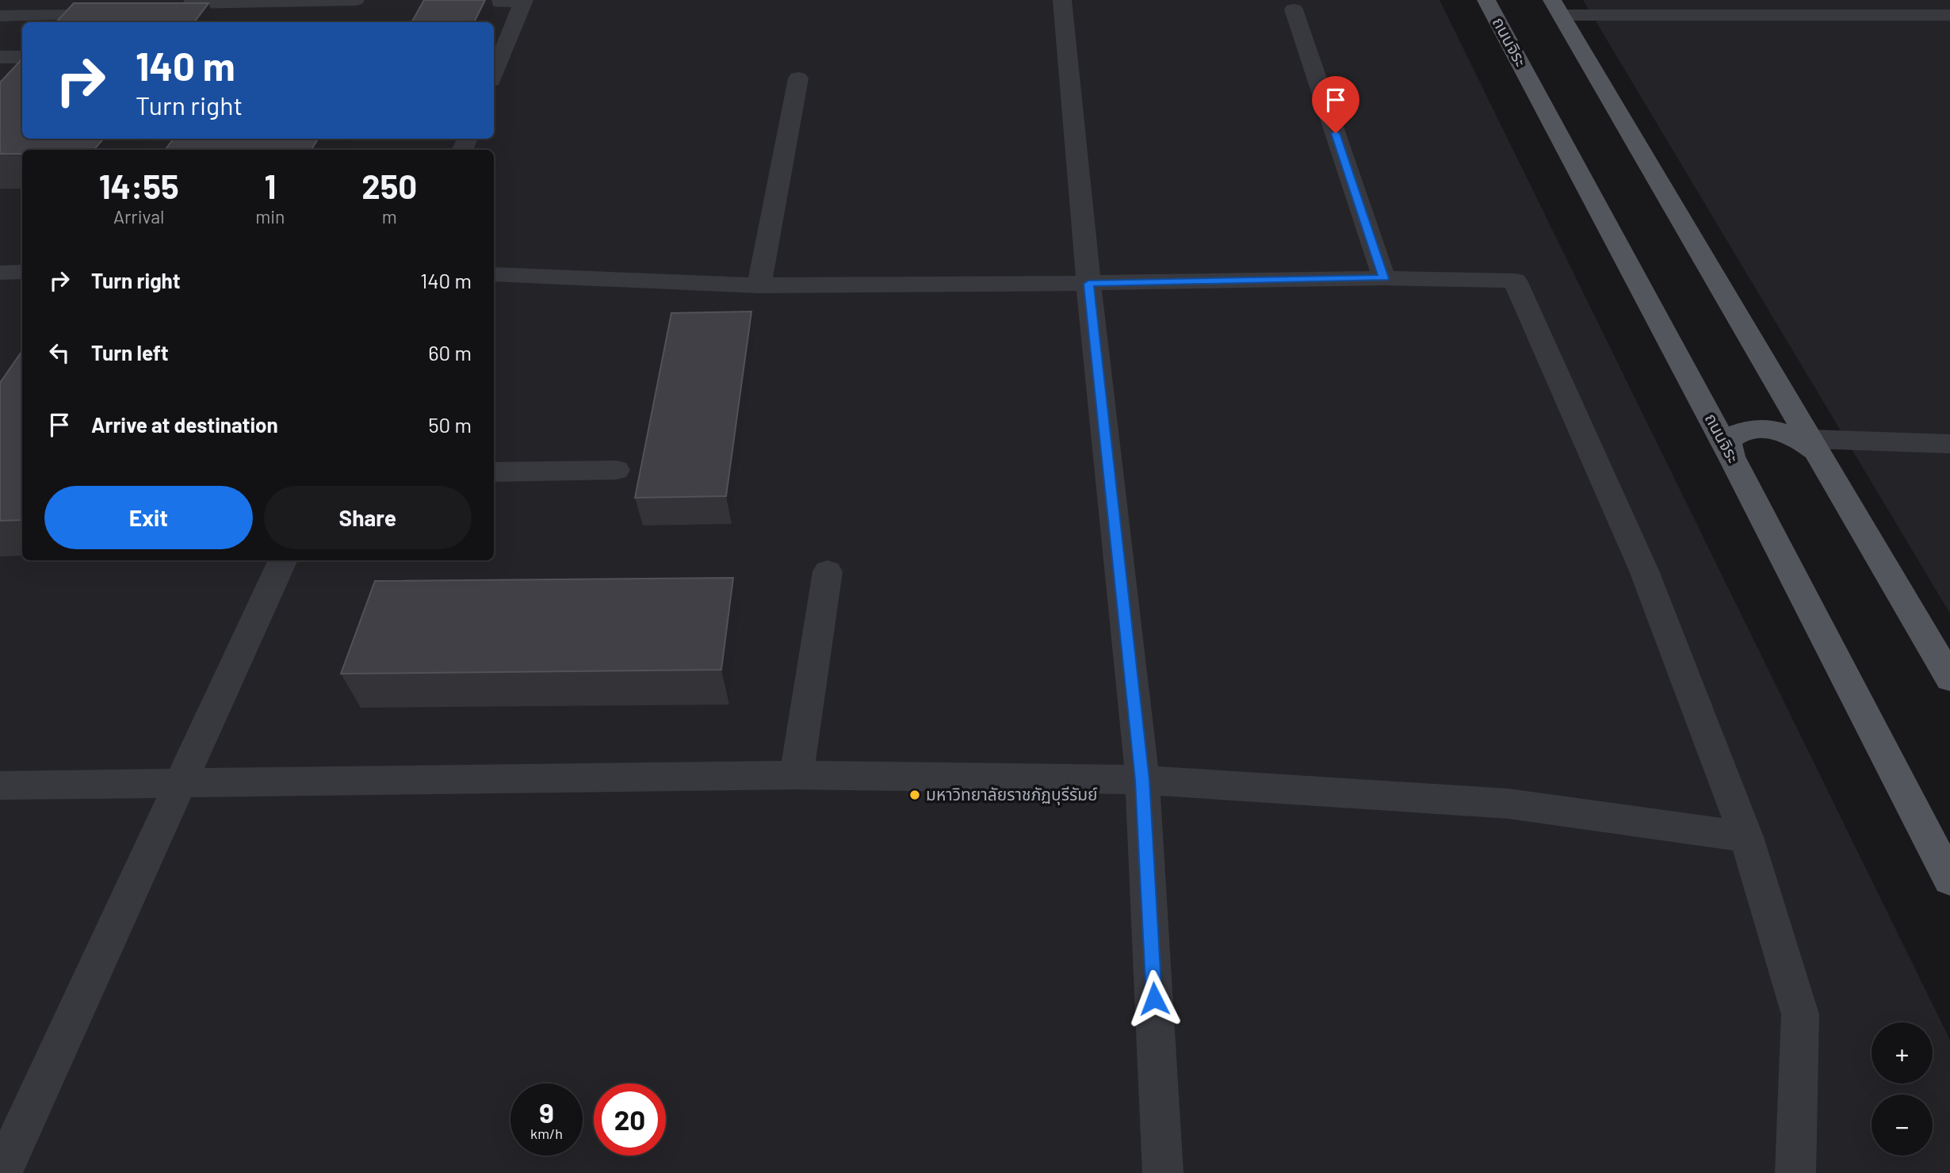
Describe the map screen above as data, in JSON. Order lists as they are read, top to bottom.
{
  "streets": {
    "main road": ["ถนนจิระ"]
  },
  "places": ["มหาวิทยาลัยราชภัฏบุรีรัมย์"],
  "page": {
    "turn": ["140 m", "Turn right"],
    "eta": [
      "14:55",
      "Arrival",
      "1",
      "min",
      "250",
      "m"
    ],
    "list": [
      {
        "name": "Turn right",
        "value": "140 m"
      },
      {
        "name": "Turn left",
        "value": "60 m"
      },
      {
        "name": "Arrive at destination",
        "value": "50 m"
      }
    ],
    "buttons": ["Exit", "Share"],
    "map_buttons": ["+", "−"],
    "speed": "9 km/h",
    "limit": "20"
  }
}
